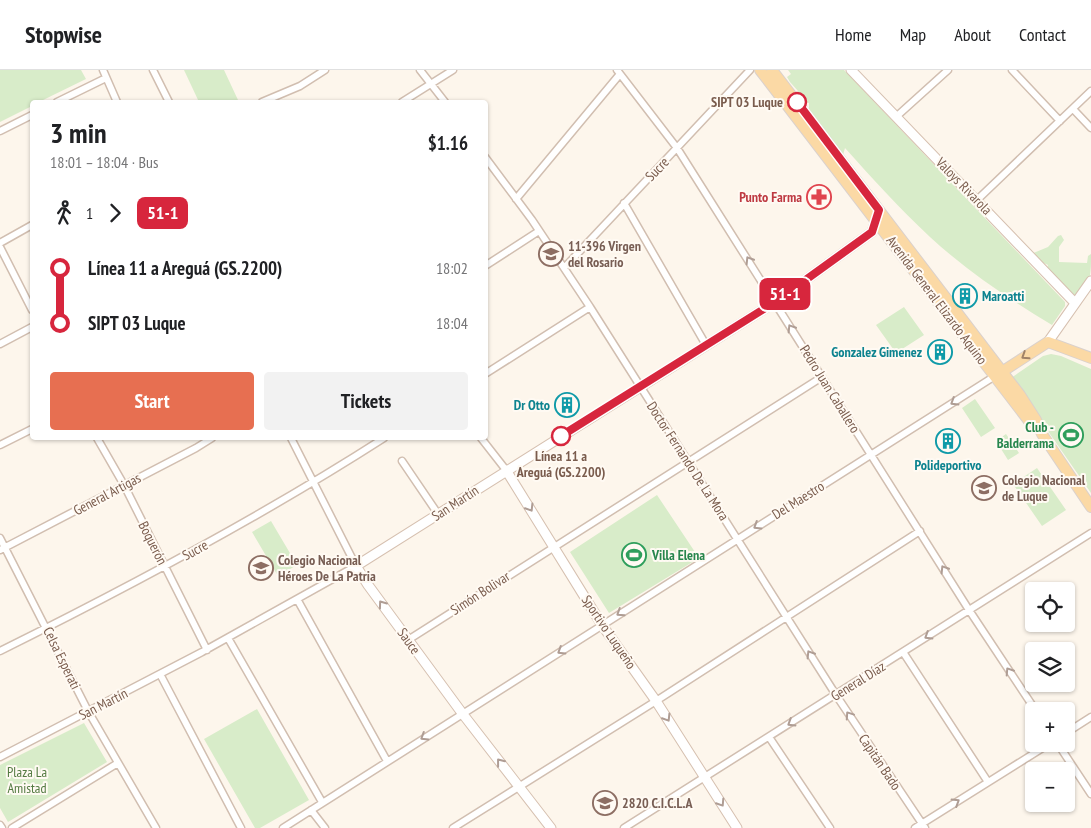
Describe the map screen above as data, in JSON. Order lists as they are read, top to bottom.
{
  "streets": {
    "main road": ["Avenida General Elizardo Aquino"],
    "street": [
      "Sucre",
      "Valoys Rivarola",
      "Pedro Juan Caballero",
      "Doctor Fernando De La Mora",
      "General Artigas",
      "Del Maestro",
      "San Martín",
      "Boquerón",
      "Simón Bolivar",
      "Sportivo Luqueño",
      "Sauce",
      "Celsa Esperati",
      "General Díaz",
      "Capitán Bado"
    ]
  },
  "crossings": [
    ["Sucre", "Pedro Juan Caballero"],
    ["Sucre", "Doctor Fernando De La Mora"],
    ["Sucre", "Boquerón"],
    ["Sucre", "Sauce"],
    ["Sucre", "Celsa Esperati"],
    ["Avenida General Elizardo Aquino", "Del Maestro"],
    ["Avenida General Elizardo Aquino", "San Martín"],
    ["Pedro Juan Caballero", "Del Maestro"],
    ["Pedro Juan Caballero", "San Martín"],
    ["Pedro Juan Caballero", "Simón Bolivar"],
    ["Pedro Juan Caballero", "General Díaz"],
    ["Doctor Fernando De La Mora", "Del Maestro"],
    ["Doctor Fernando De La Mora", "San Martín"],
    ["Doctor Fernando De La Mora", "Simón Bolivar"],
    ["Doctor Fernando De La Mora", "General Díaz"],
    ["Doctor Fernando De La Mora", "Capitán Bado"],
    ["General Artigas", "Boquerón"],
    ["General Artigas", "Celsa Esperati"],
    ["Del Maestro", "Sportivo Luqueño"],
    ["Del Maestro", "Sauce"],
    ["San Martín", "Boquerón"],
    ["San Martín", "Sportivo Luqueño"],
    ["San Martín", "Sauce"],
    ["San Martín", "Celsa Esperati"],
    ["Simón Bolivar", "Sportivo Luqueño"],
    ["Simón Bolivar", "Sauce"],
    ["Sportivo Luqueño", "General Díaz"],
    ["General Díaz", "Capitán Bado"]
  ],
  "one_way": [
    "Pedro Juan Caballero",
    "Del Maestro",
    "Sportivo Luqueño",
    "Capitán Bado"
  ],
  "parks": ["Plaza La Amistad"],
  "places": {
    "other": ["SIPT 03 Luque", "Línea 11 a Areguá (GS.2200)"],
    "pharmacy": ["Punto Farma"],
    "school or university": [
      "11-396 Virgen del Rosario",
      "Colegio Nacional de Luque",
      "Colegio Nacional Héroes De La Patria",
      "2820 C.I.C.L.A"
    ],
    "building": [
      "Maroatti",
      "Gonzalez Gimenez",
      "Dr Otto",
      "Polideportivo"
    ],
    "sports": ["Club - Balderrama", "Villa Elena"]
  },
  "lines": ["bus line 51-1"],
  "page": {
    "header": "Stopwise",
    "nav": [
      "Home",
      "Map",
      "About",
      "Contact"
    ],
    "on_map": "51-1",
    "heading": ["3 min", "18:01 – 18:04 · Bus", "$1.16"],
    "legs": ["1", "51-1"],
    "list": [
      {
        "name": "Línea 11 a Areguá (GS.2200)",
        "value": "18:02"
      },
      {
        "name": "SIPT 03 Luque",
        "value": "18:04"
      }
    ],
    "buttons": ["Start", "Tickets"],
    "map_buttons": ["+", "−"]
  }
}
